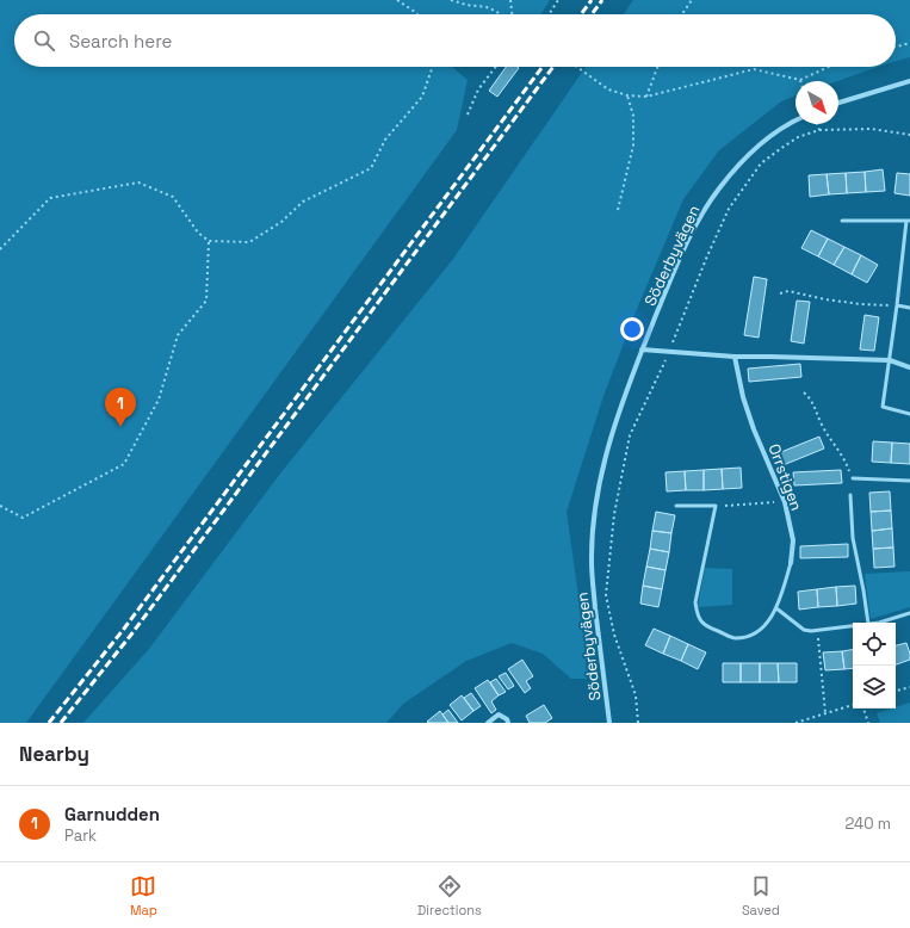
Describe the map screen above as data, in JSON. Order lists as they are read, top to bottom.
{
  "streets": {
    "street": ["Söderbyvägen", "Orrstigen"]
  },
  "north": "bottom right",
  "page": {
    "search": "Search here",
    "pins": "1",
    "heading": "Nearby",
    "list": [
      {
        "mark": "1",
        "name": "Garnudden",
        "note": "Park",
        "value": "240 m"
      }
    ],
    "nav": ["Map", "Directions", "Saved"]
  }
}
